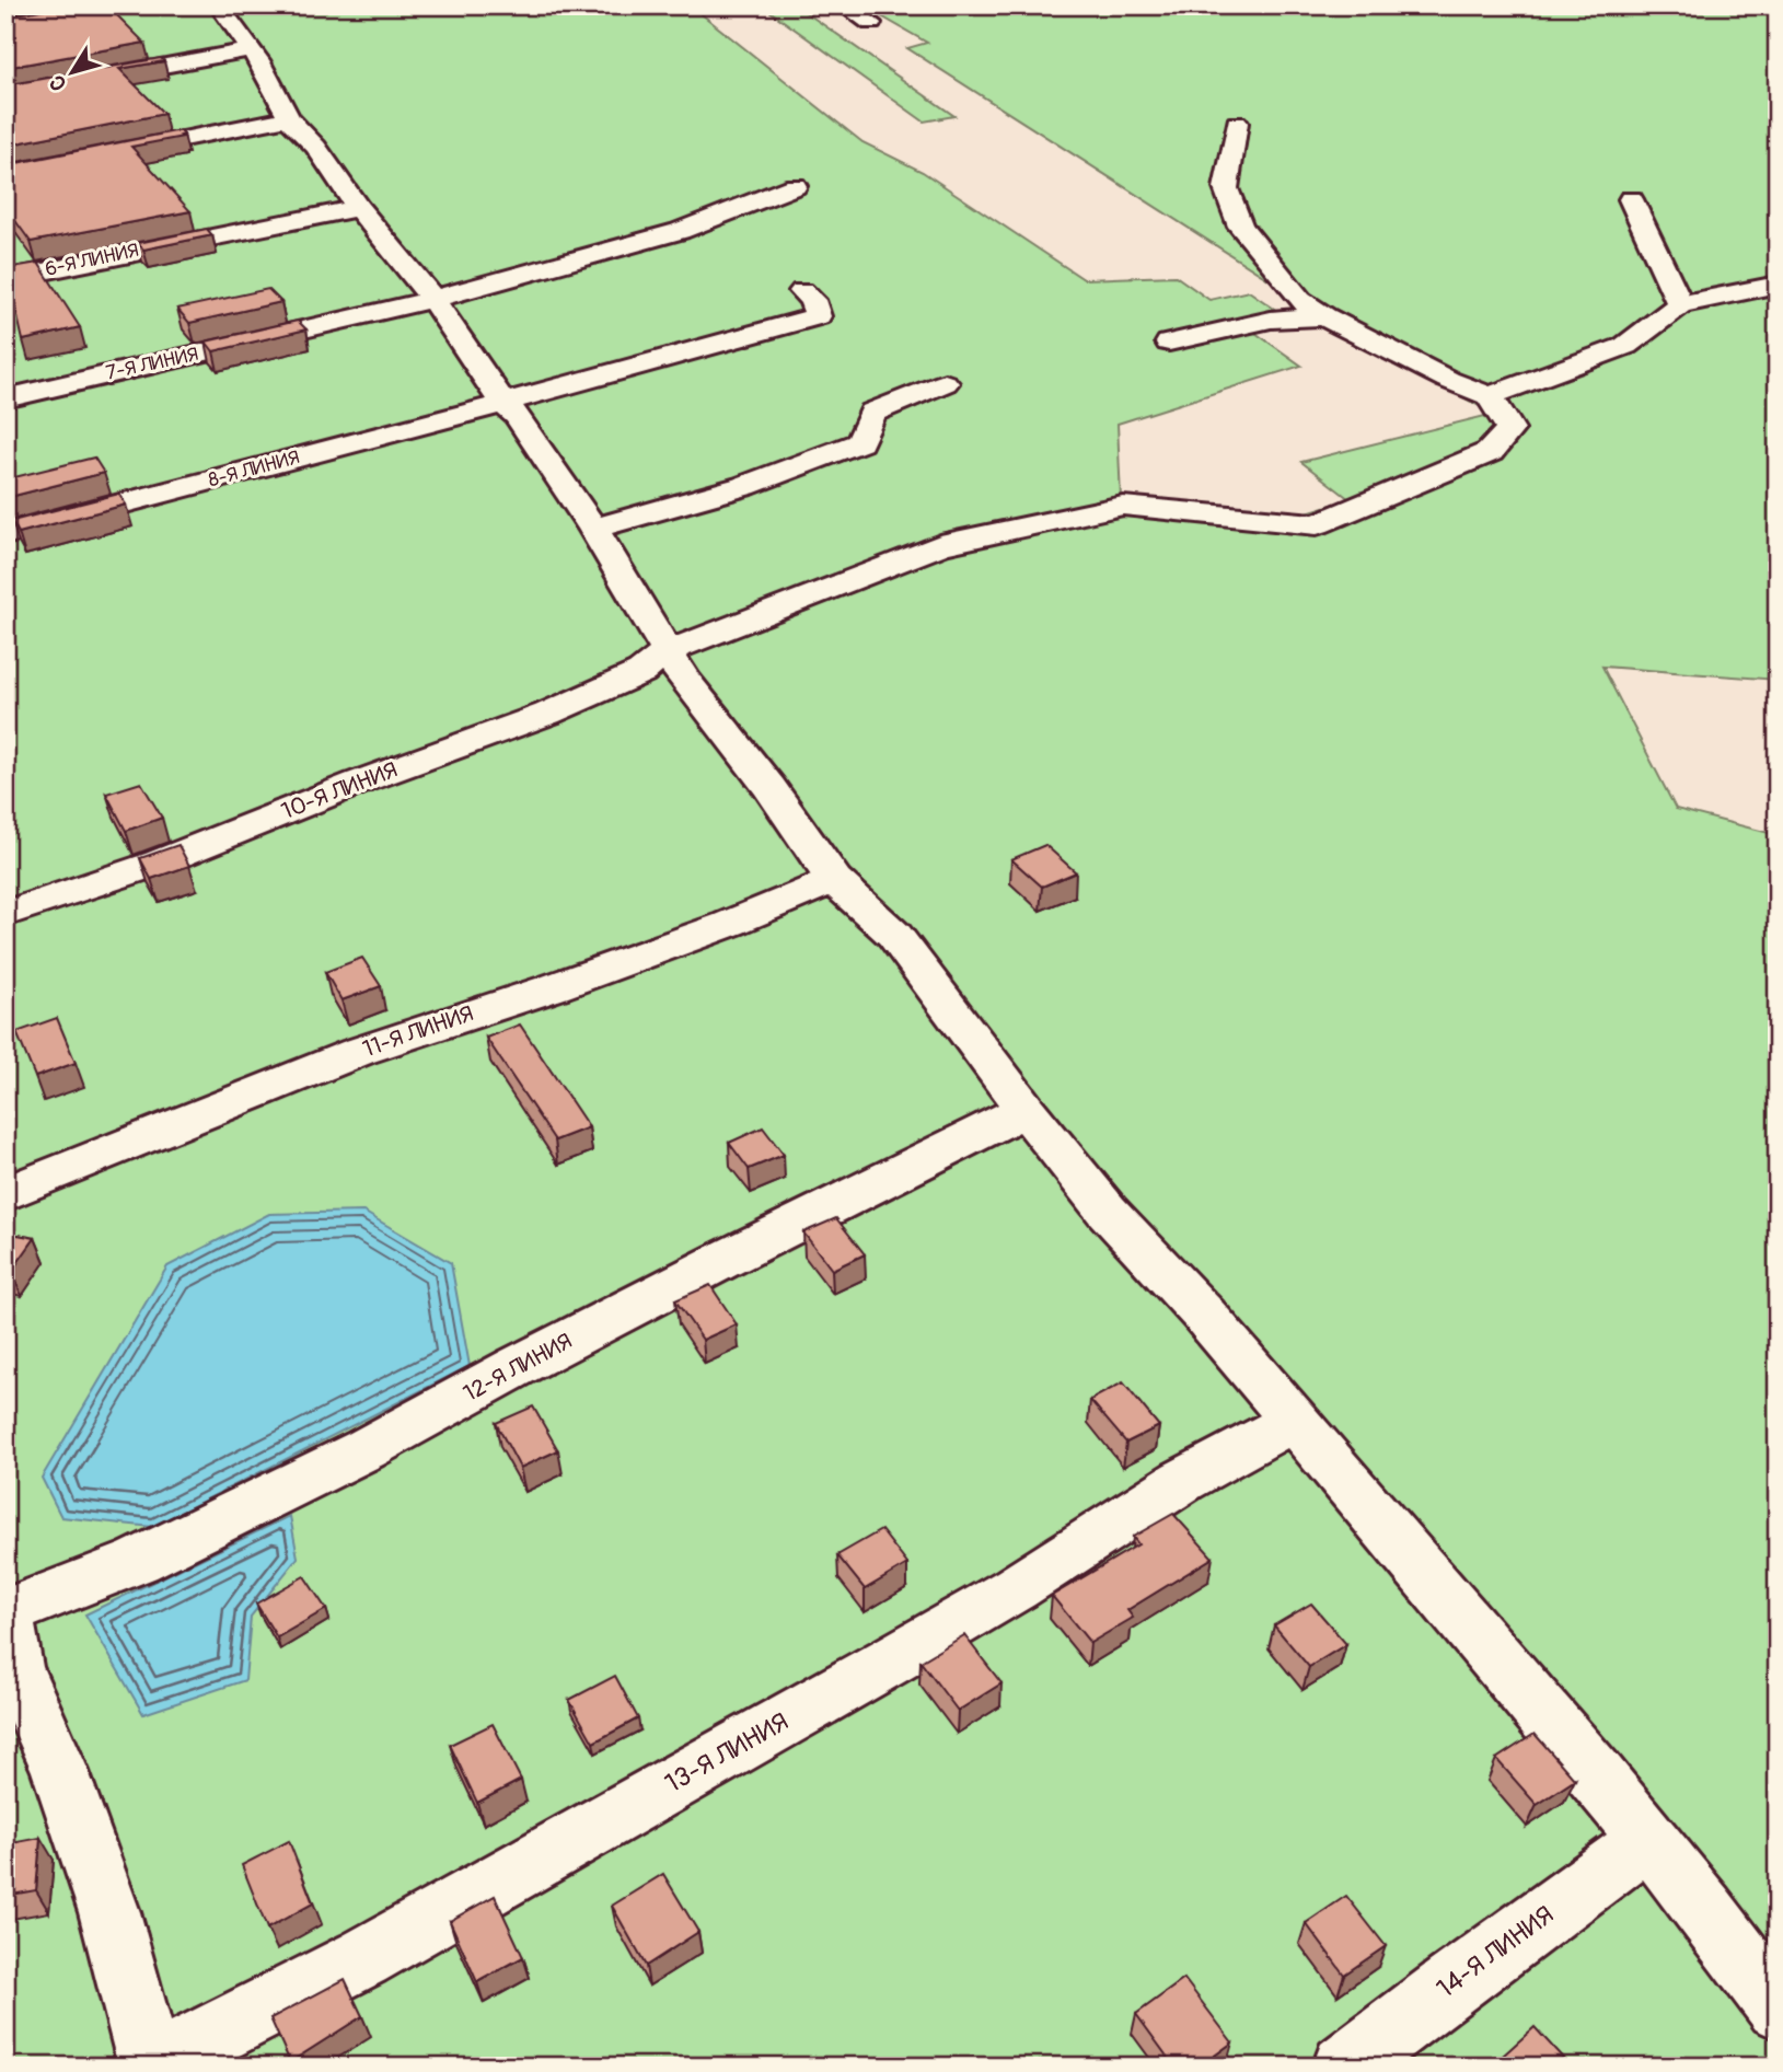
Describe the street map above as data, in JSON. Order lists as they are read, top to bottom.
{
  "streets": {
    "street": [
      "6-Я ЛИНИЯ",
      "7-Я ЛИНИЯ",
      "8-Я ЛИНИЯ",
      "10-Я ЛИНИЯ",
      "11-Я ЛИНИЯ",
      "12-Я ЛИНИЯ",
      "13-Я ЛИНИЯ",
      "14-Я ЛИНИЯ"
    ]
  },
  "north": "bottom left"
}
